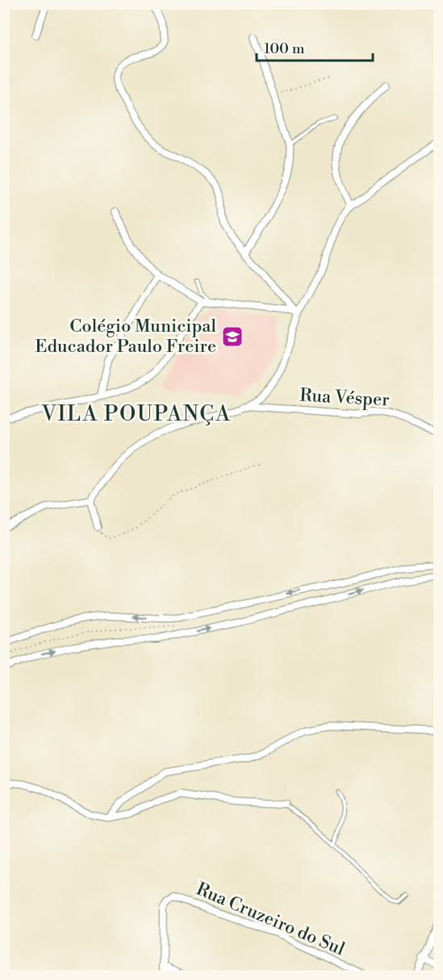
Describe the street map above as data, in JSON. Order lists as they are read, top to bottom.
{
  "streets": {
    "street": ["Rua Vésper", "Rua Cruzeiro do Sul"]
  },
  "districts": ["VILA POUPANÇA"],
  "places": {
    "school or university": ["Colégio Municipal Educador Paulo Freire"]
  },
  "scale_bar": "100 m"
}
